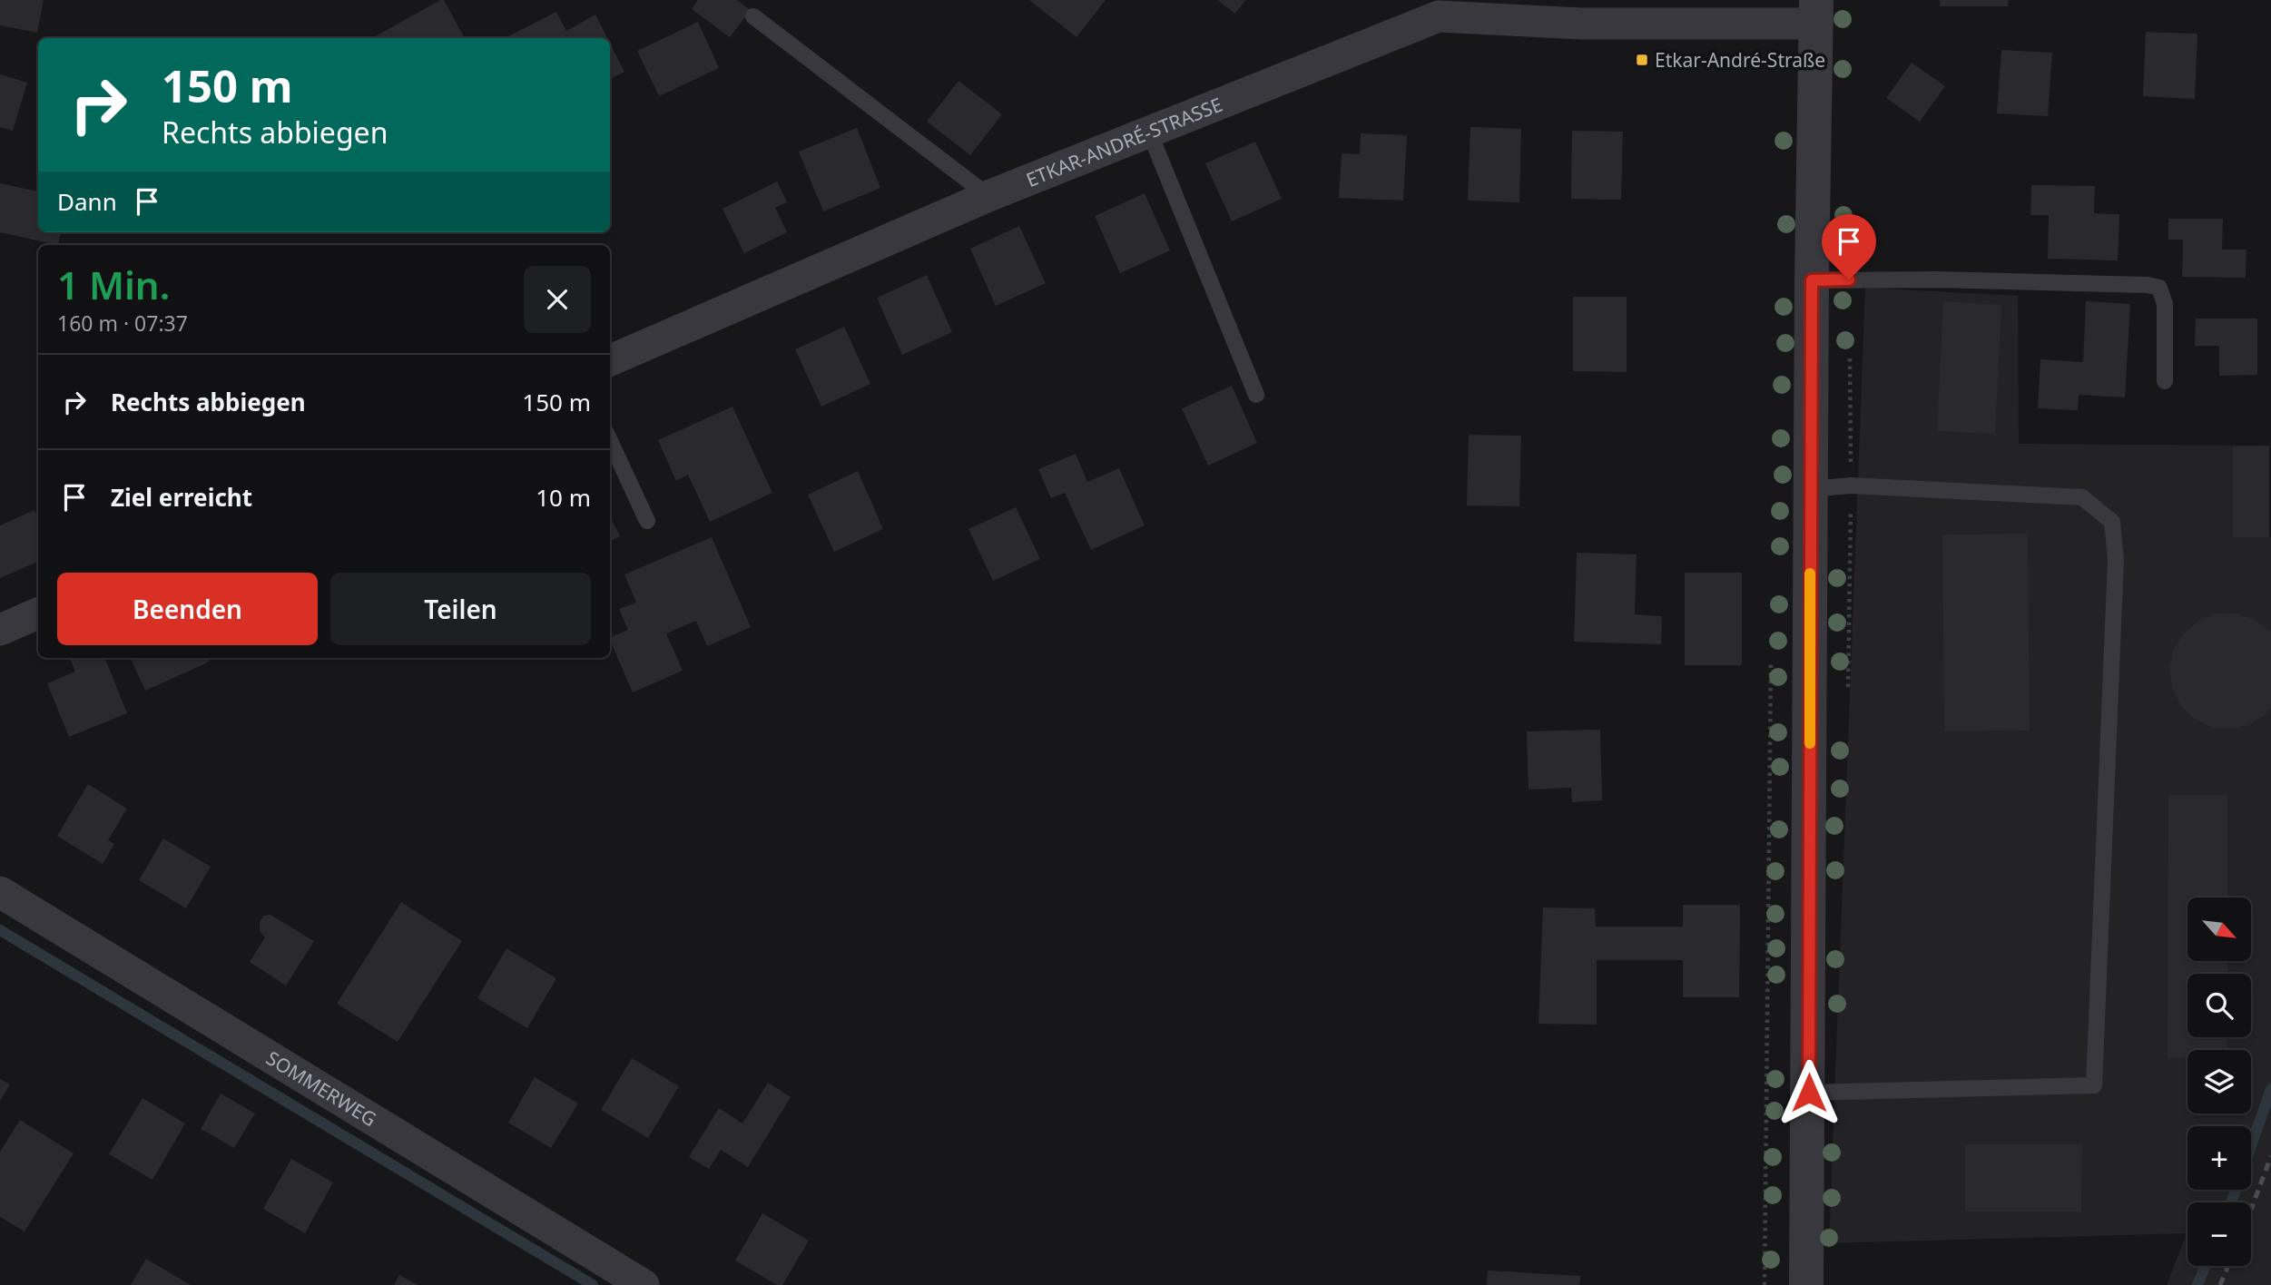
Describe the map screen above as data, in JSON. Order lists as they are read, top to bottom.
{
  "streets": {
    "street": ["ETKAR-ANDRÉ-STRASSE", "SOMMERWEG"]
  },
  "places": {
    "transit": ["Etkar-André-Straße"]
  },
  "north": "bottom right",
  "page": {
    "turn": ["150 m", "Rechts abbiegen"],
    "then": "Dann",
    "heading": ["1 Min.", "160 m · 07:37"],
    "list": [
      {
        "name": "Rechts abbiegen",
        "value": "150 m"
      },
      {
        "name": "Ziel erreicht",
        "value": "10 m"
      }
    ],
    "buttons": ["Beenden", "Teilen"],
    "map_buttons": ["+", "−"]
  }
}
